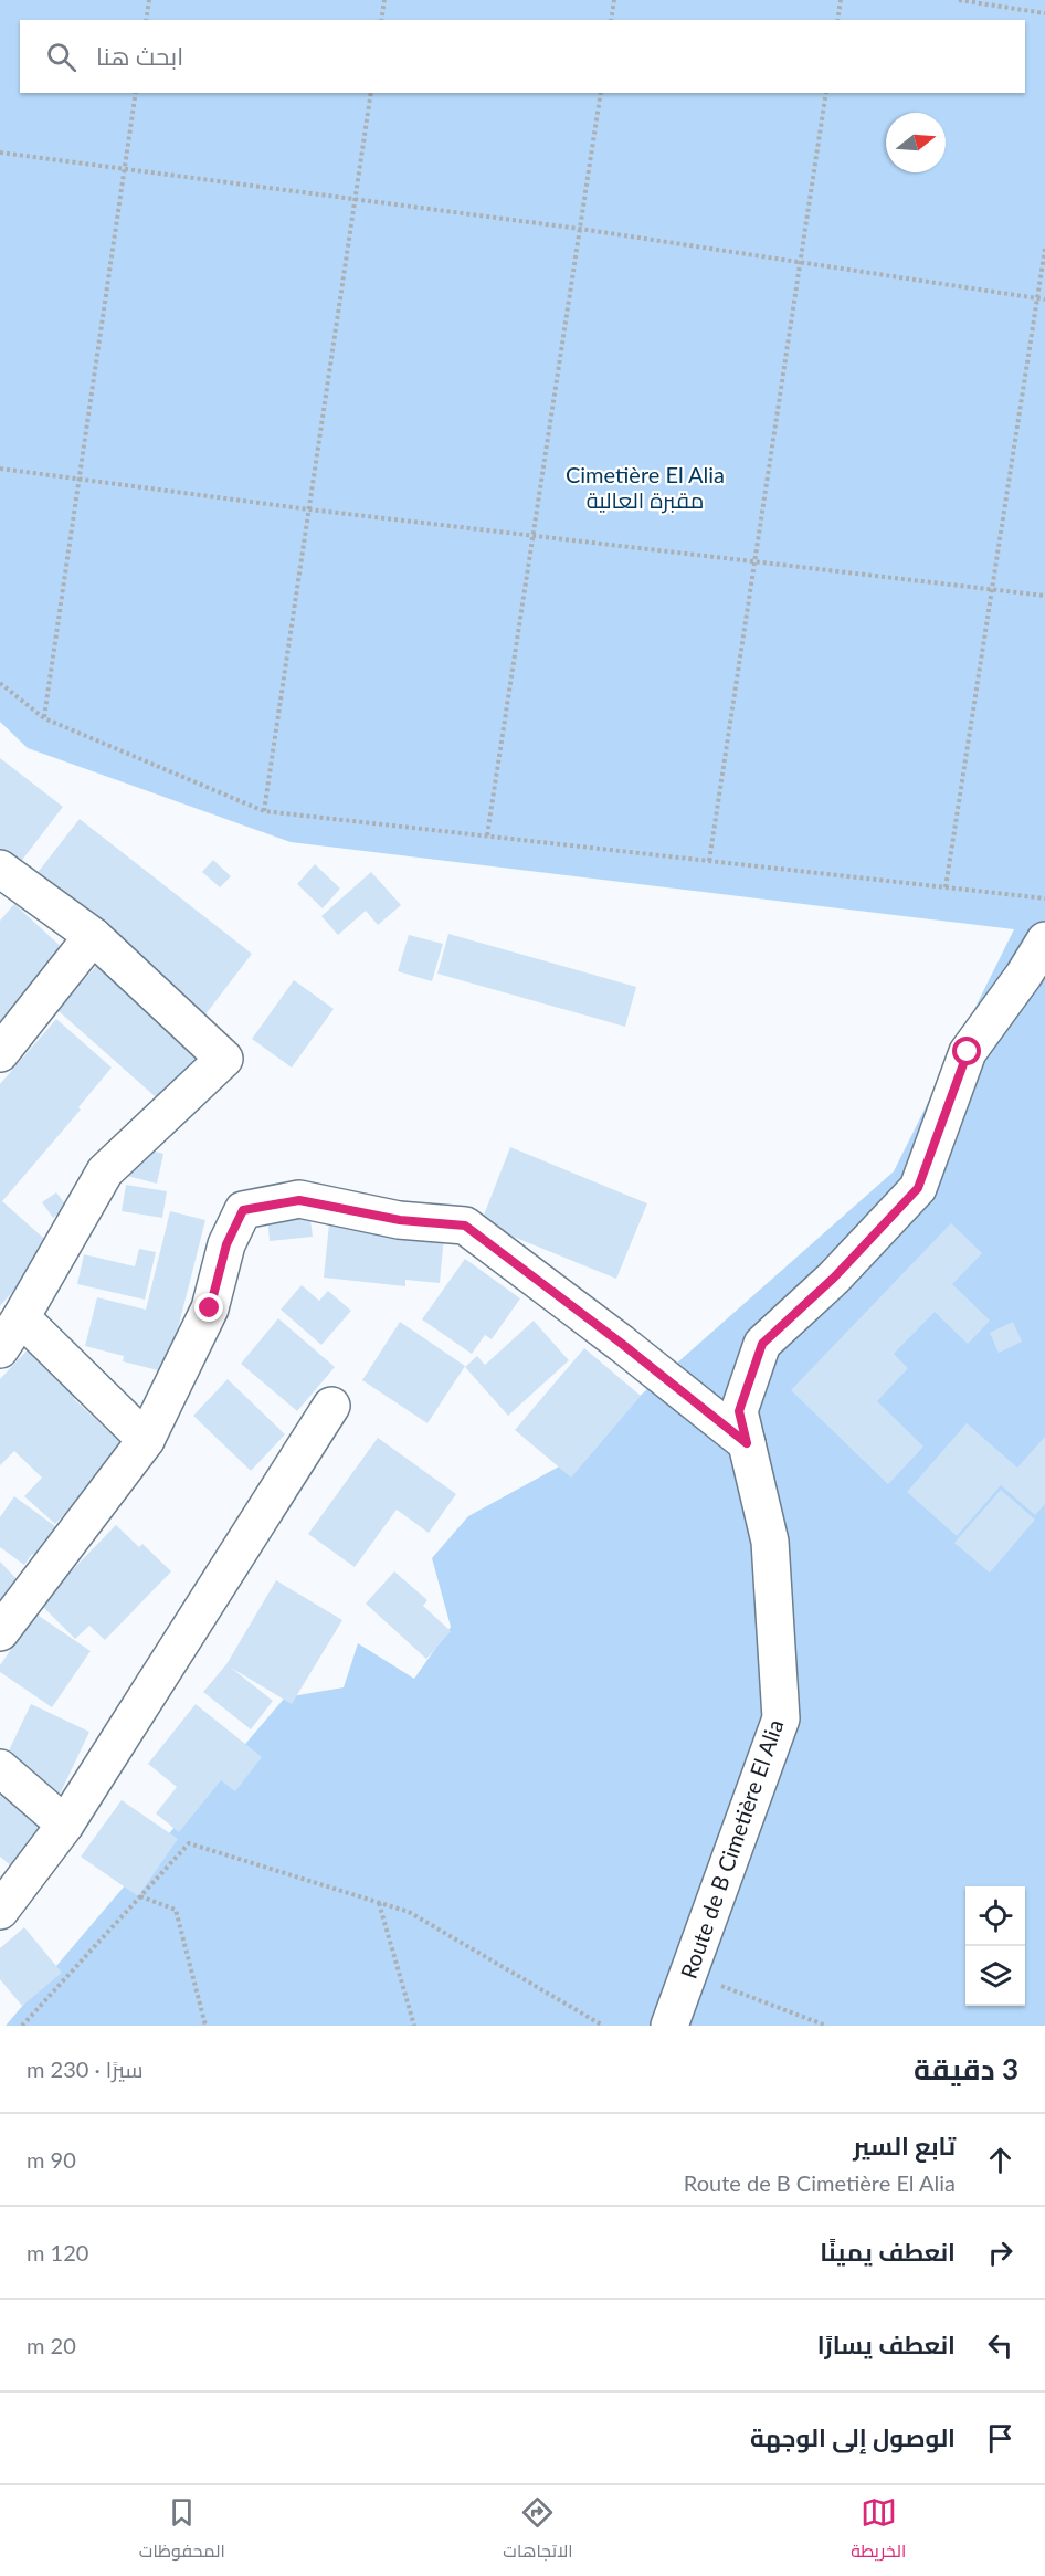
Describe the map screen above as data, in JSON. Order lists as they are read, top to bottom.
{
  "streets": {
    "street": ["Route de B Cimetière El Alia"]
  },
  "parks": ["Cimetière El Alia مقبرة العالية"],
  "north": "right",
  "page": {
    "search": "ابحث هنا",
    "heading": ["3 دقيقة", "سيرًا · 230 m"],
    "list": [
      ["تابع السير", "Route de B Cimetière El Alia", "90 m"],
      ["انعطف يمينًا", "120 m"],
      ["انعطف يسارًا", "20 m"],
      "الوصول إلى الوجهة"
    ],
    "nav": ["الخريطة", "الاتجاهات", "المحفوظات"]
  }
}
